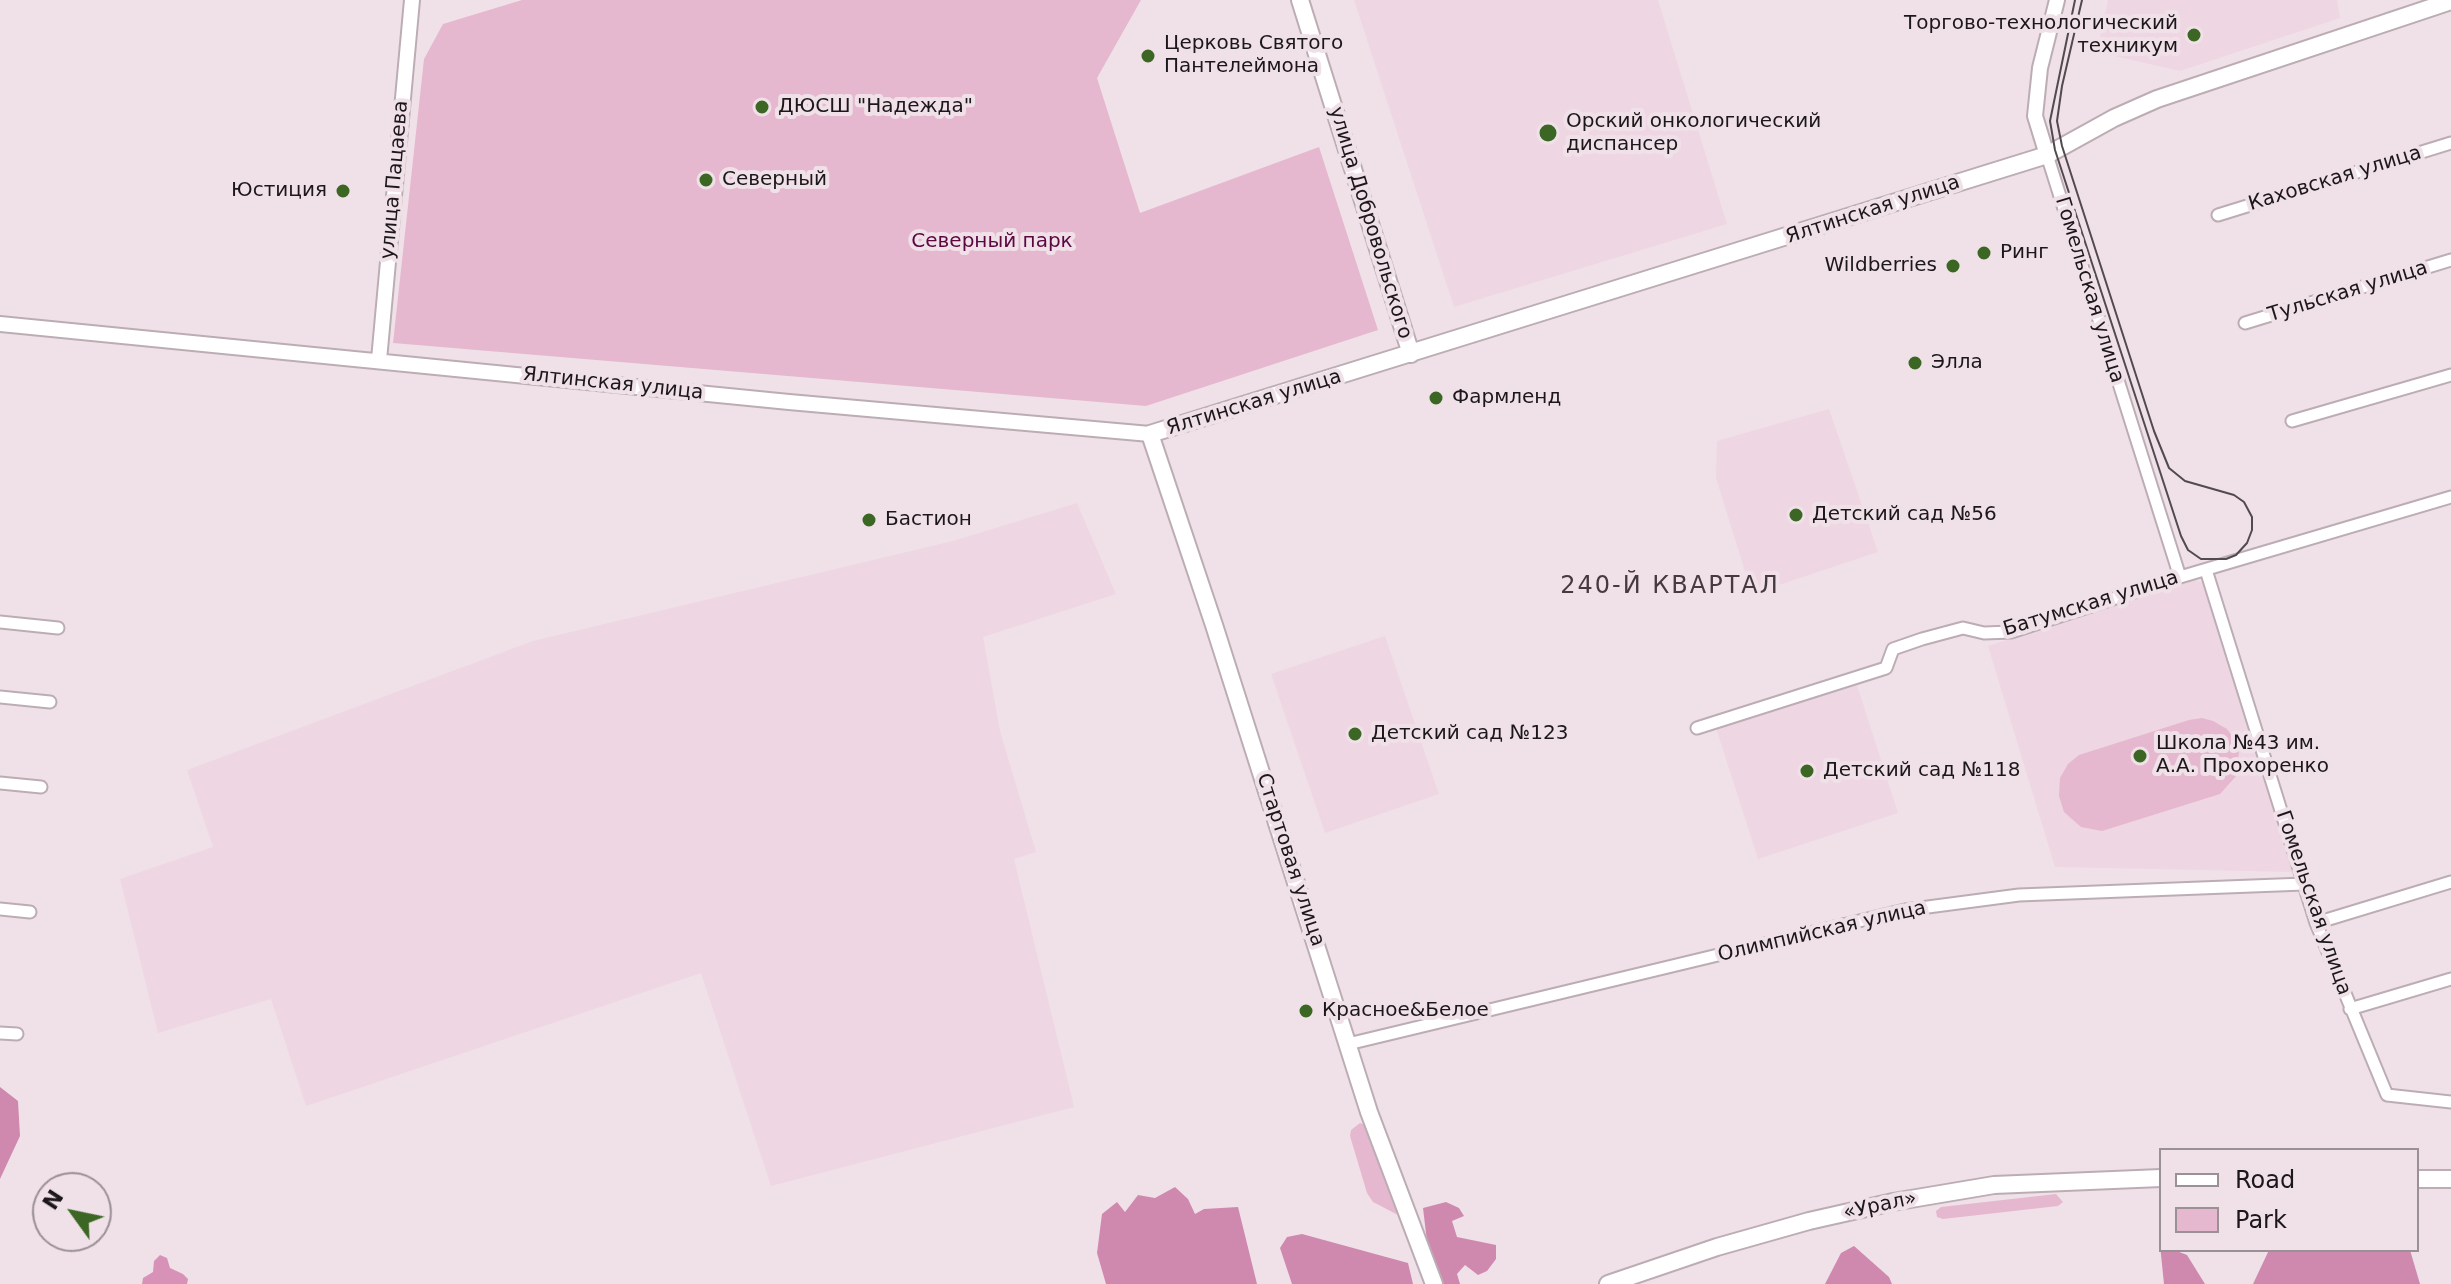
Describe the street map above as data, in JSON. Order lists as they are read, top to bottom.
{
  "streets": {
    "main road": [
      "Ялтинская улица",
      "улица Добровольского",
      "Стартовая улица",
      "«Урал»"
    ],
    "street": [
      "Каховская улица",
      "улица Пацаева",
      "Гомельская улица",
      "Тульская улица",
      "Батумская улица",
      "Олимпийская улица"
    ]
  },
  "crossings": [
    ["улица Пацаева", "Ялтинская улица"],
    ["Ялтинская улица", "улица Добровольского"],
    ["Ялтинская улица", "Гомельская улица"],
    ["Ялтинская улица", "Стартовая улица"],
    ["Гомельская улица", "Батумская улица"],
    ["Гомельская улица", "Олимпийская улица"],
    ["Стартовая улица", "Олимпийская улица"]
  ],
  "districts": ["240-Й КВАРТАЛ"],
  "parks": ["Северный парк"],
  "places": [
    "Торгово-технологический техникум",
    "Церковь Святого Пантелеймона",
    "ДЮСШ \"Надежда\"",
    "Орский онкологический диспансер",
    "Северный",
    "Юстиция",
    "Ринг",
    "Wildberries",
    "Элла",
    "Фармленд",
    "Детский сад №56",
    "Бастион",
    "Детский сад №123",
    "Школа №43 им. А.А. Прохоренко",
    "Детский сад №118",
    "Красное&Белое"
  ],
  "legend": ["Road", "Park"],
  "north": "top left"
}
